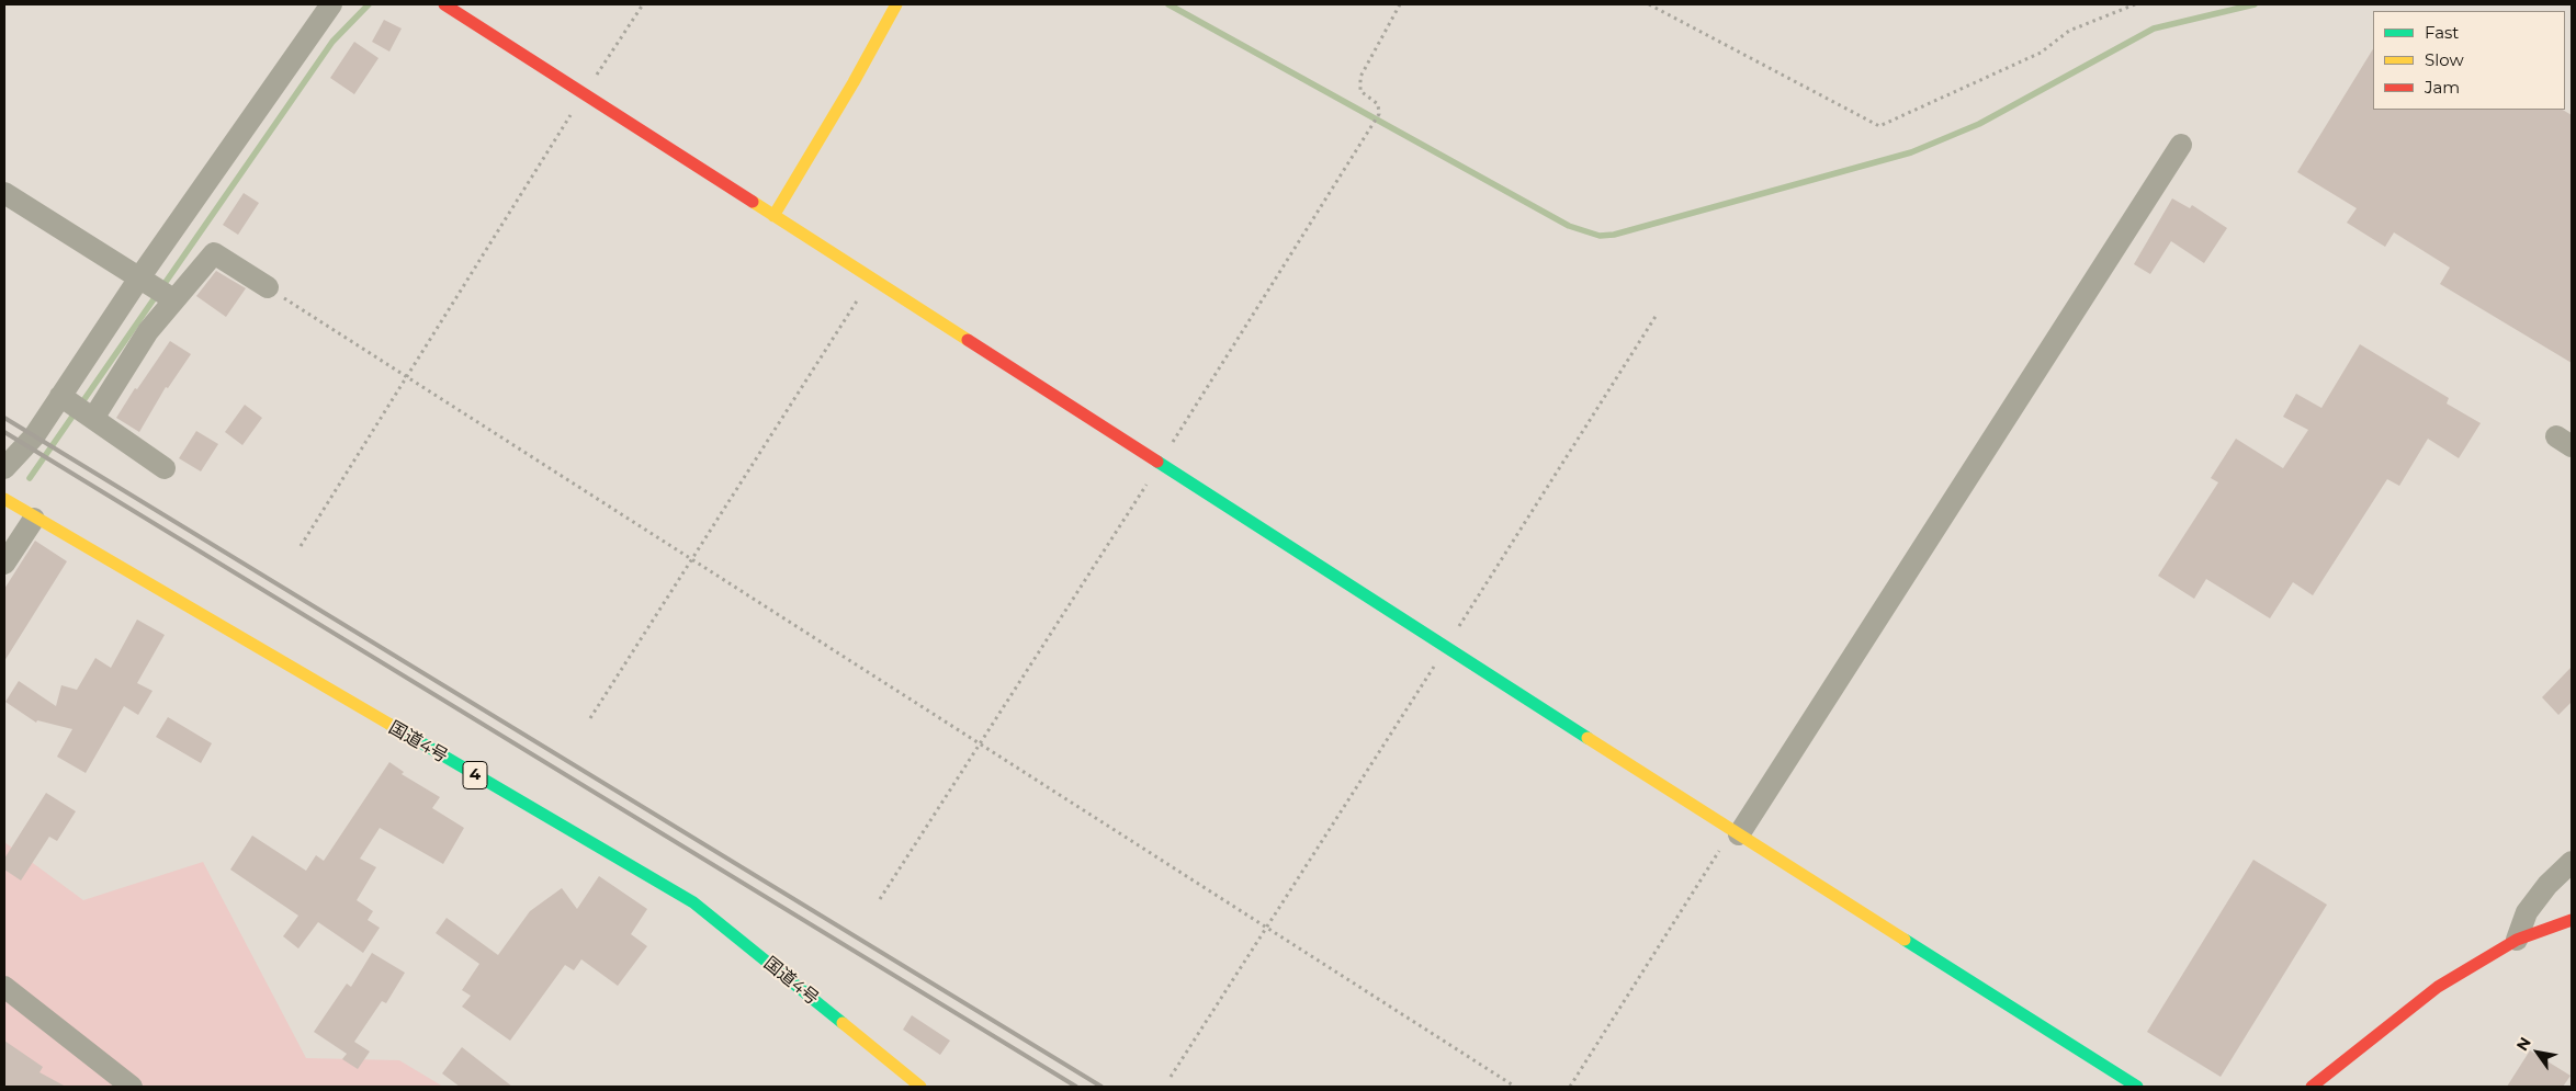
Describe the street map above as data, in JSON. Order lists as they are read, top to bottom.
{
  "streets": {
    "main road": ["国道4号", "4"]
  },
  "legend": ["Fast", "Slow", "Jam"],
  "north": "top left"
}
